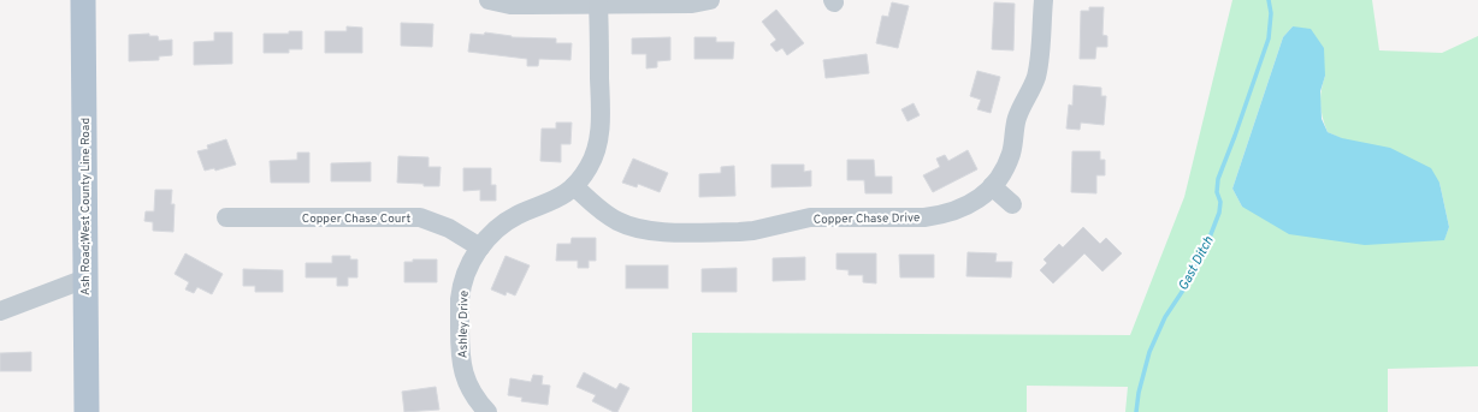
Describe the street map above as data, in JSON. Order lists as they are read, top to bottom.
{
  "streets": {
    "main road": ["Ash Road;West County Line Road"],
    "street": ["Copper Chase Court", "Copper Chase Drive", "Ashley Drive"]
  },
  "crossings": [
    ["Copper Chase Court", "Ashley Drive"],
    ["Copper Chase Drive", "Ashley Drive"]
  ],
  "water": ["Gast Ditch"]
}
